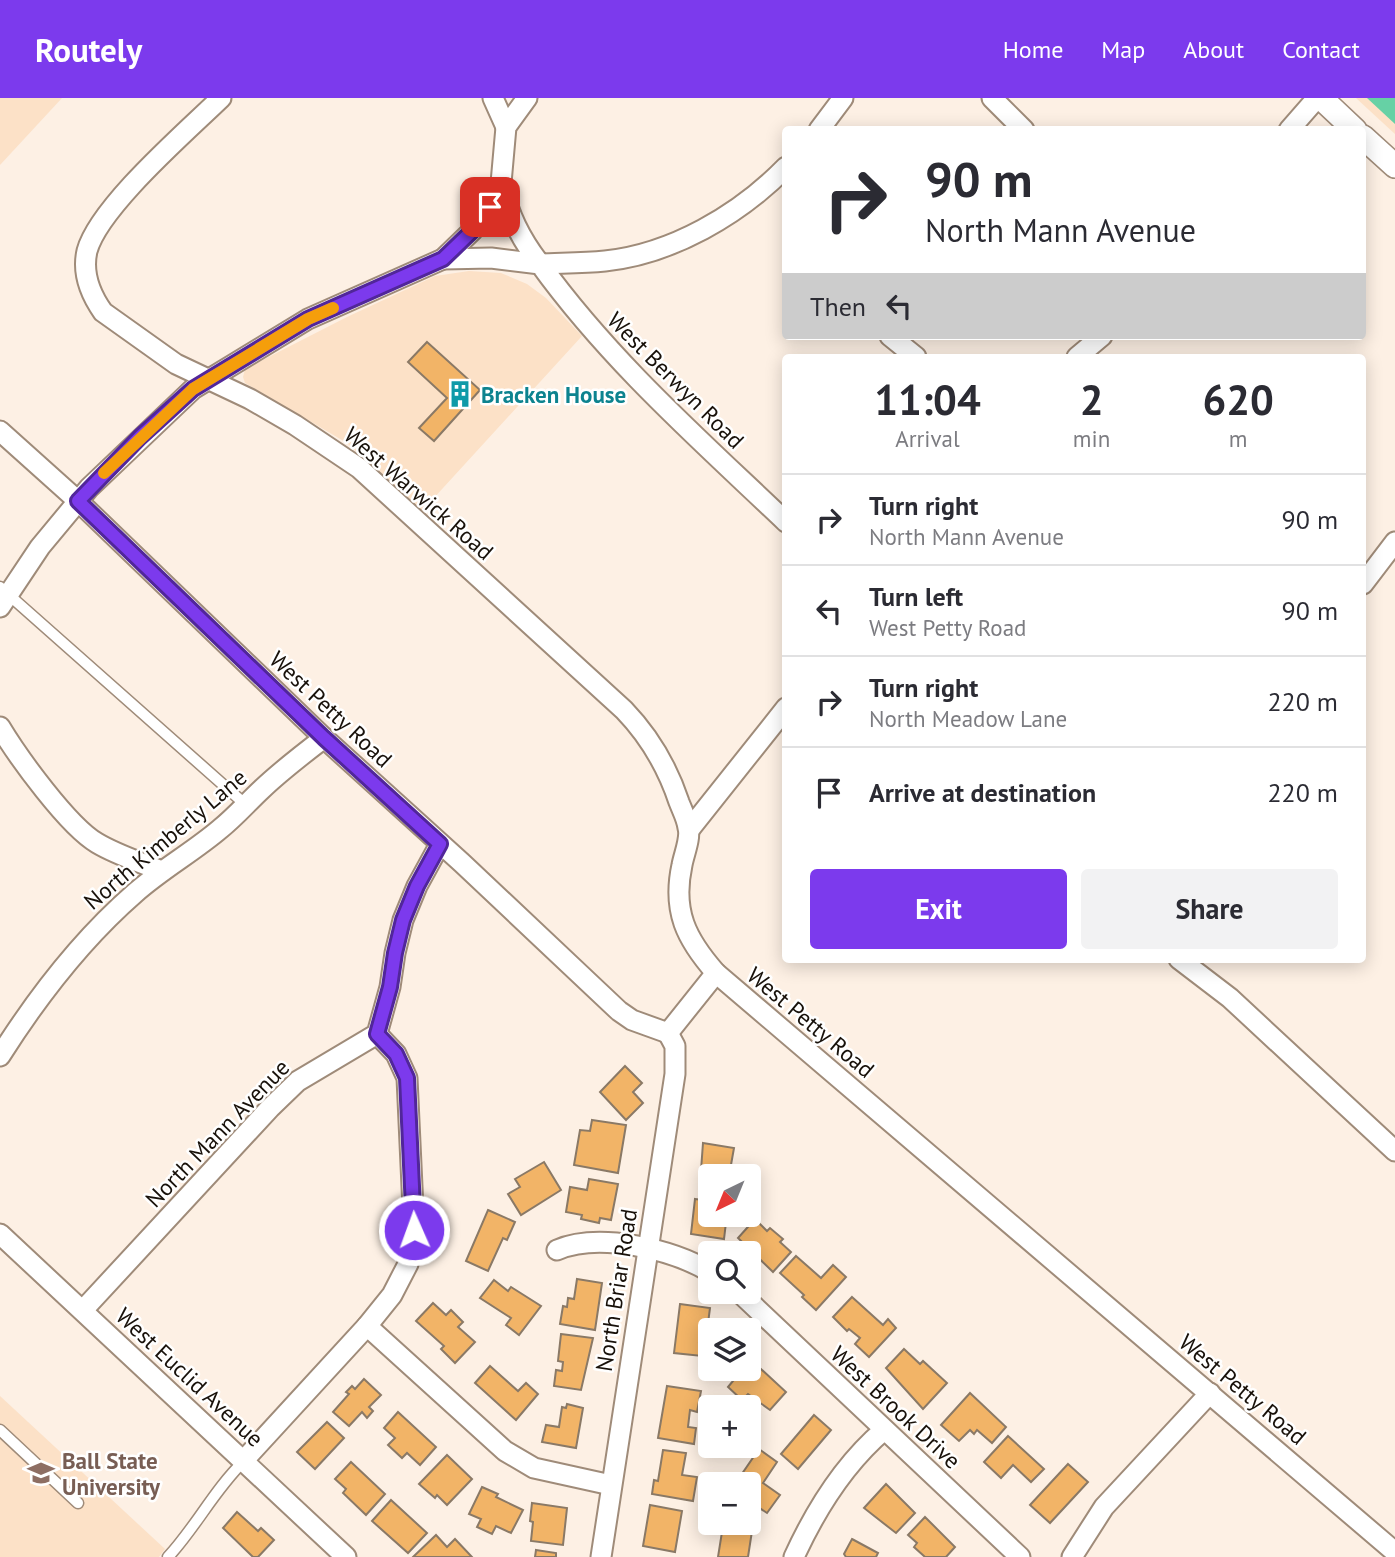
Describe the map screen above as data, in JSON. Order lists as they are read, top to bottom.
{
  "streets": {
    "street": [
      "West Berwyn Road",
      "West Warwick Road",
      "West Petty Road",
      "North Kimberly Lane",
      "North Mann Avenue",
      "North Briar Road",
      "West Euclid Avenue",
      "West Brook Drive"
    ]
  },
  "crossings": [
    ["West Petty Road", "North Kimberly Lane"],
    ["West Petty Road", "North Briar Road"],
    ["North Mann Avenue", "West Euclid Avenue"]
  ],
  "places": {
    "building": ["Bracken House"],
    "school or university": ["Ball State University"]
  },
  "north": "bottom left",
  "page": {
    "header": "Routely",
    "nav": [
      "Home",
      "Map",
      "About",
      "Contact"
    ],
    "turn": ["90 m", "North Mann Avenue"],
    "then": "Then",
    "eta": [
      "11:04",
      "Arrival",
      "2",
      "min",
      "620",
      "m"
    ],
    "list": [
      {
        "name": "Turn right",
        "note": "North Mann Avenue",
        "value": "90 m"
      },
      {
        "name": "Turn left",
        "note": "West Petty Road",
        "value": "90 m"
      },
      {
        "name": "Turn right",
        "note": "North Meadow Lane",
        "value": "220 m"
      },
      {
        "name": "Arrive at destination",
        "value": "220 m"
      }
    ],
    "buttons": ["Exit", "Share"],
    "map_buttons": ["+", "−"]
  }
}
